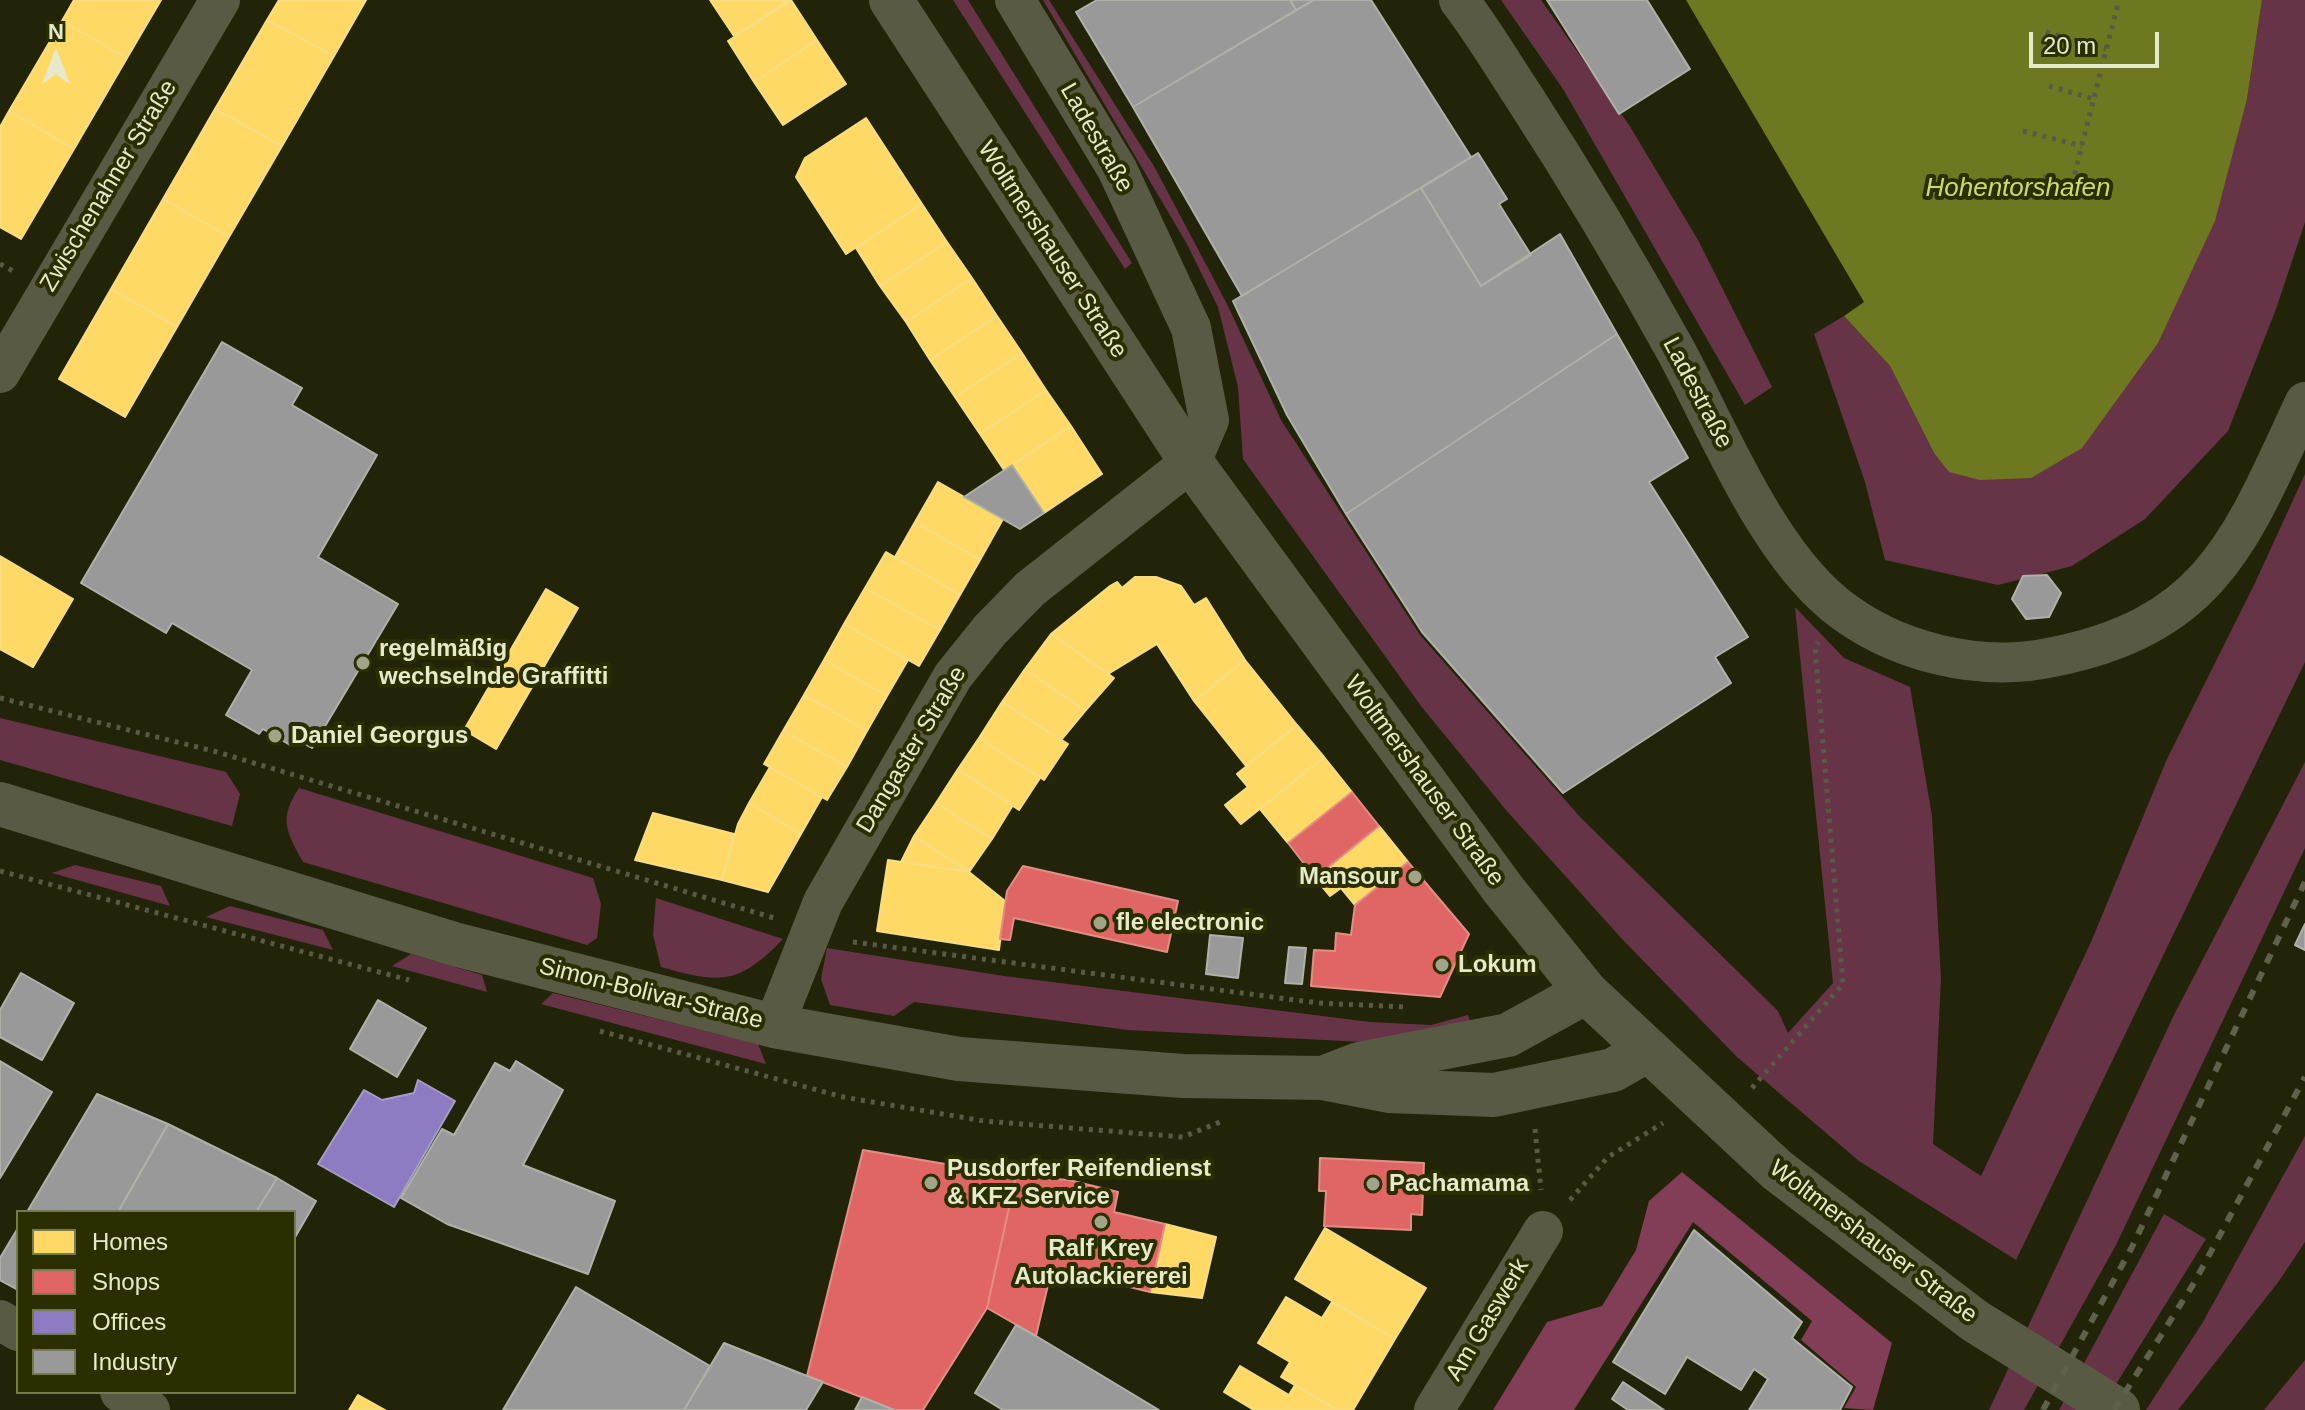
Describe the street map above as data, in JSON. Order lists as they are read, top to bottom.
{
  "streets": {
    "street": [
      "Ladestraße",
      "Zwischenahner Straße",
      "Woltmershauser Straße",
      "Dangaster Straße",
      "Simon-Bolivar-Straße",
      "Am Gaswerk"
    ]
  },
  "crossings": [
    ["Ladestraße", "Woltmershauser Straße"],
    ["Ladestraße", "Dangaster Straße"],
    ["Woltmershauser Straße", "Dangaster Straße"],
    ["Woltmershauser Straße", "Simon-Bolivar-Straße"],
    ["Dangaster Straße", "Simon-Bolivar-Straße"]
  ],
  "water": ["Hohentorshafen"],
  "places": [
    "regelmäßig wechselnde Graffitti",
    "Daniel Georgus",
    "Mansour",
    "fle electronic",
    "Lokum",
    "Pusdorfer Reifendienst & KFZ Service",
    "Pachamama",
    "Ralf Krey Autolackiererei"
  ],
  "legend": [
    "Homes",
    "Shops",
    "Offices",
    "Industry"
  ],
  "scale_bar": "20 m",
  "north": "top"
}
